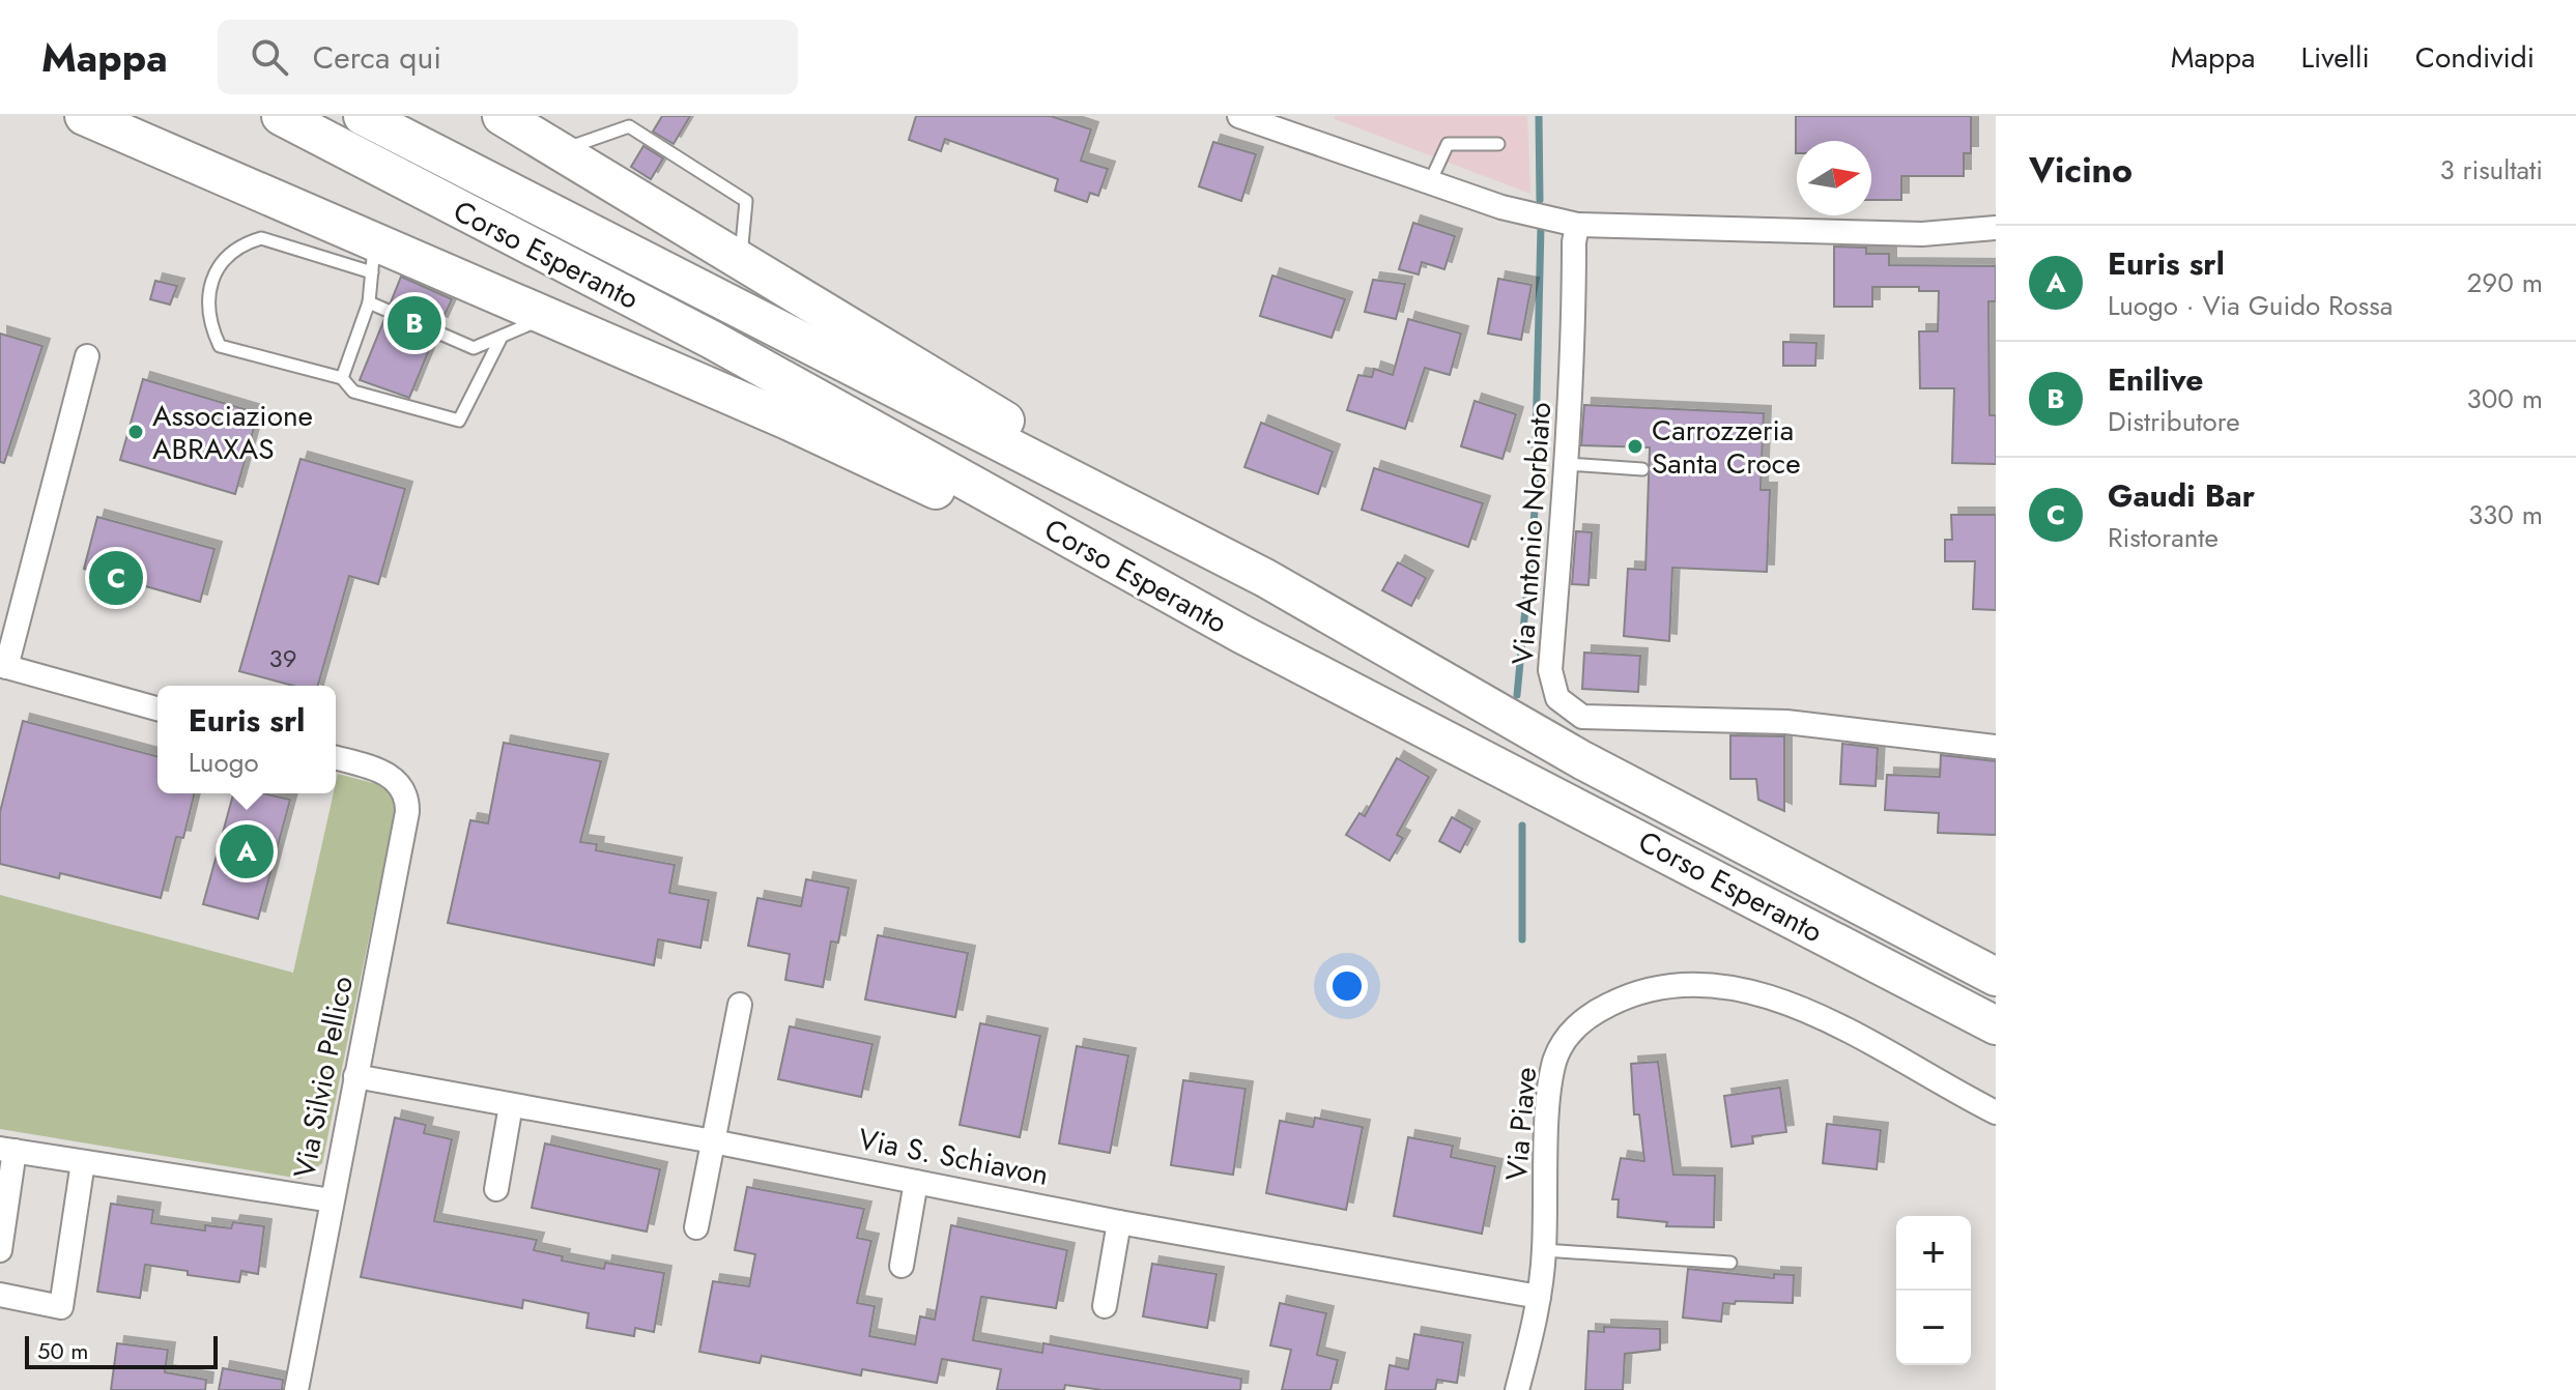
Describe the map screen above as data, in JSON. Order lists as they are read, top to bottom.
{
  "streets": {
    "highway": ["Corso Esperanto"],
    "street": [
      "Via Antonio Norbiato",
      "Via Silvio Pellico",
      "Via Piave",
      "Via S. Schiavon"
    ]
  },
  "crossings": [
    ["Via Silvio Pellico", "Via S. Schiavon"],
    ["Via Piave", "Via S. Schiavon"]
  ],
  "places": ["Associazione ABRAXAS", "Carrozzeria Santa Croce"],
  "house_numbers": ["39"],
  "scale_bar": "50 m",
  "north": "right",
  "page": {
    "header": "Mappa",
    "search": "Cerca qui",
    "nav": ["Mappa", "Livelli", "Condividi"],
    "heading": ["Vicino", "3 risultati"],
    "list": [
      {
        "mark": "A",
        "name": "Euris srl",
        "note": "Luogo · Via Guido Rossa",
        "value": "290 m"
      },
      {
        "mark": "B",
        "name": "Enilive",
        "note": "Distributore",
        "value": "300 m"
      },
      {
        "mark": "C",
        "name": "Gaudi Bar",
        "note": "Ristorante",
        "value": "330 m"
      }
    ],
    "pins": ["B", "C", "A"],
    "popup": ["Euris srl", "Luogo"],
    "map_buttons": ["+", "−"],
    "scale": "50 m"
  }
}
